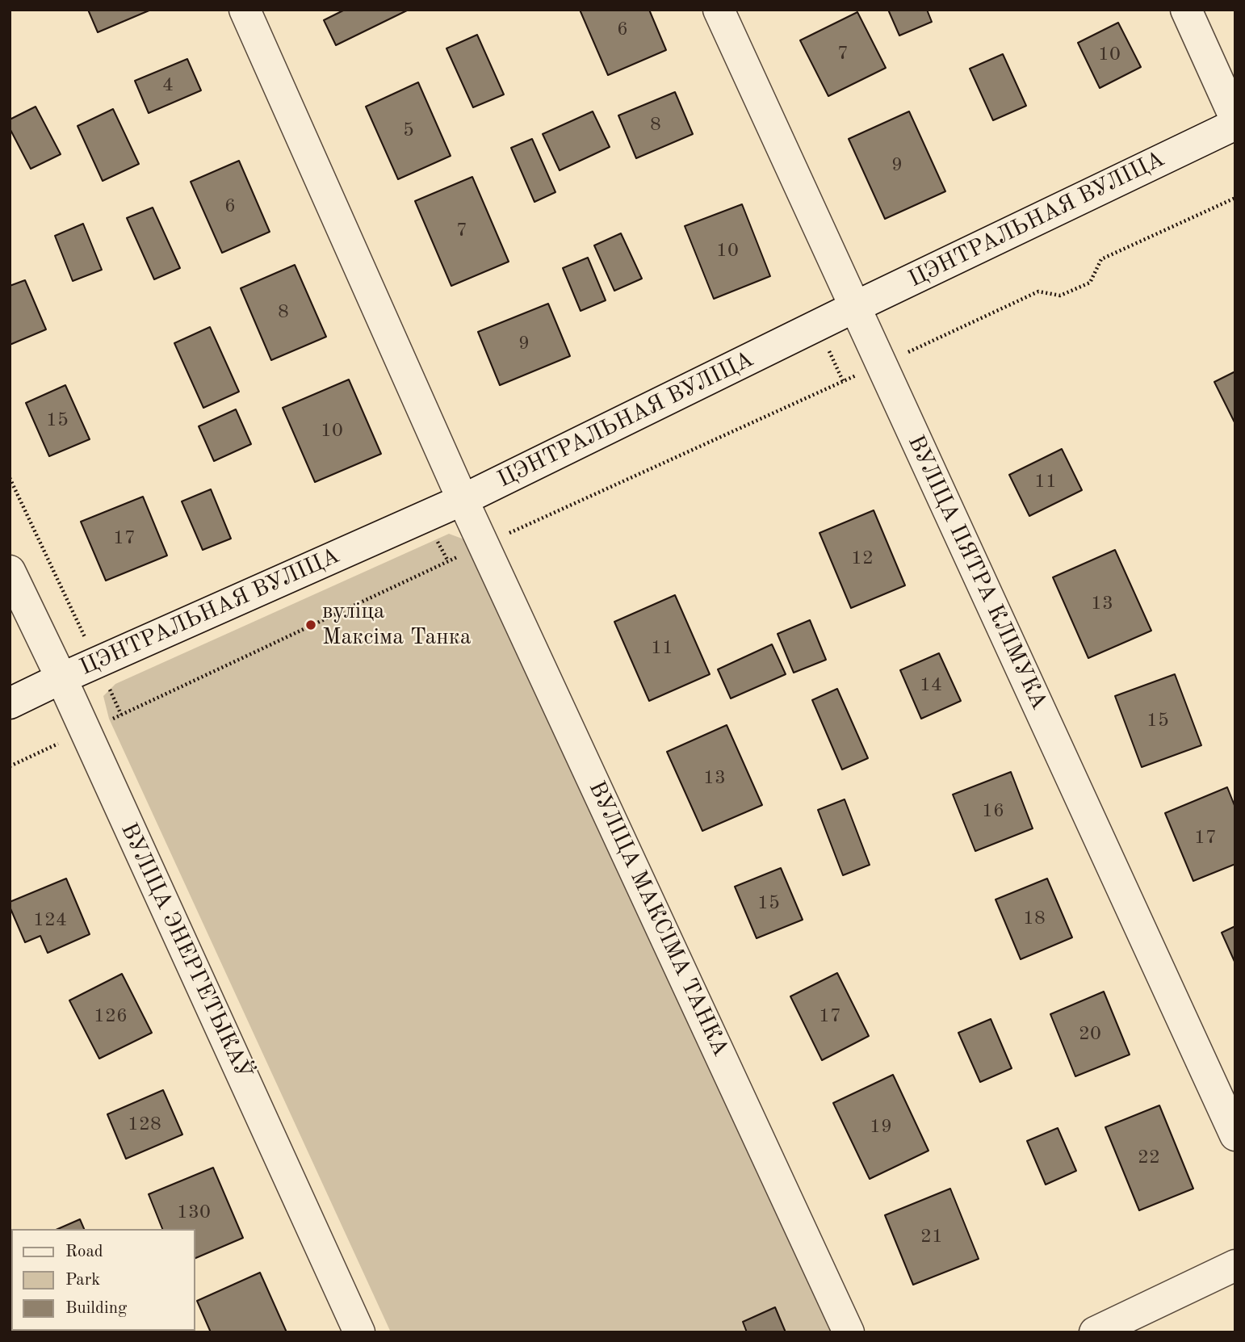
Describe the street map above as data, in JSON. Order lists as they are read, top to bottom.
{
  "streets": {
    "street": [
      "ЦЭНТРАЛЬНАЯ ВУЛІЦА",
      "ВУЛІЦА ПЯТРА КЛІМУКА",
      "ВУЛІЦА МАКСІМА ТАНКА",
      "ВУЛІЦА ЭНЕРГЕТЫКАЎ"
    ]
  },
  "crossings": [
    ["ЦЭНТРАЛЬНАЯ ВУЛІЦА", "ВУЛІЦА ПЯТРА КЛІМУКА"],
    ["ЦЭНТРАЛЬНАЯ ВУЛІЦА", "ВУЛІЦА МАКСІМА ТАНКА"],
    ["ЦЭНТРАЛЬНАЯ ВУЛІЦА", "ВУЛІЦА ЭНЕРГЕТЫКАЎ"]
  ],
  "places": ["вуліца Максіма Танка"],
  "house_numbers": [
    "6",
    "7",
    "10",
    "4",
    "8",
    "5",
    "9",
    "6",
    "7",
    "10",
    "8",
    "9",
    "15",
    "10",
    "11",
    "17",
    "12",
    "13",
    "11",
    "14",
    "15",
    "13",
    "16",
    "17",
    "15",
    "18",
    "124",
    "126",
    "17",
    "20",
    "128",
    "19",
    "22",
    "130",
    "21"
  ],
  "legend": ["Road", "Park", "Building"]
}
